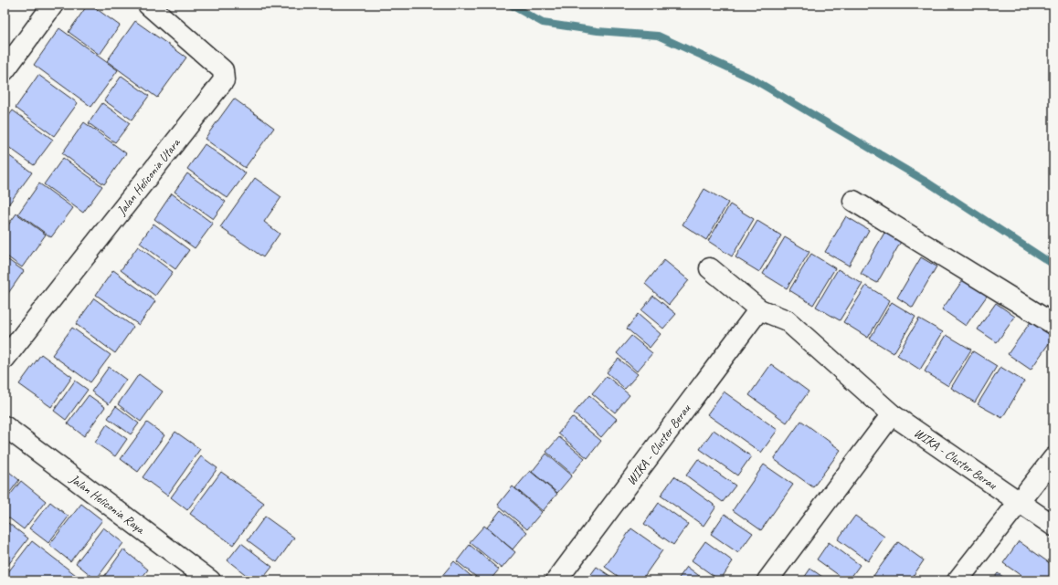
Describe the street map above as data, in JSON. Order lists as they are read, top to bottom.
{
  "streets": {
    "street": ["Jalan Heliconia Utara", "WIKA - Cluster Berau", "Jalan Heliconia Raya"]
  }
}
